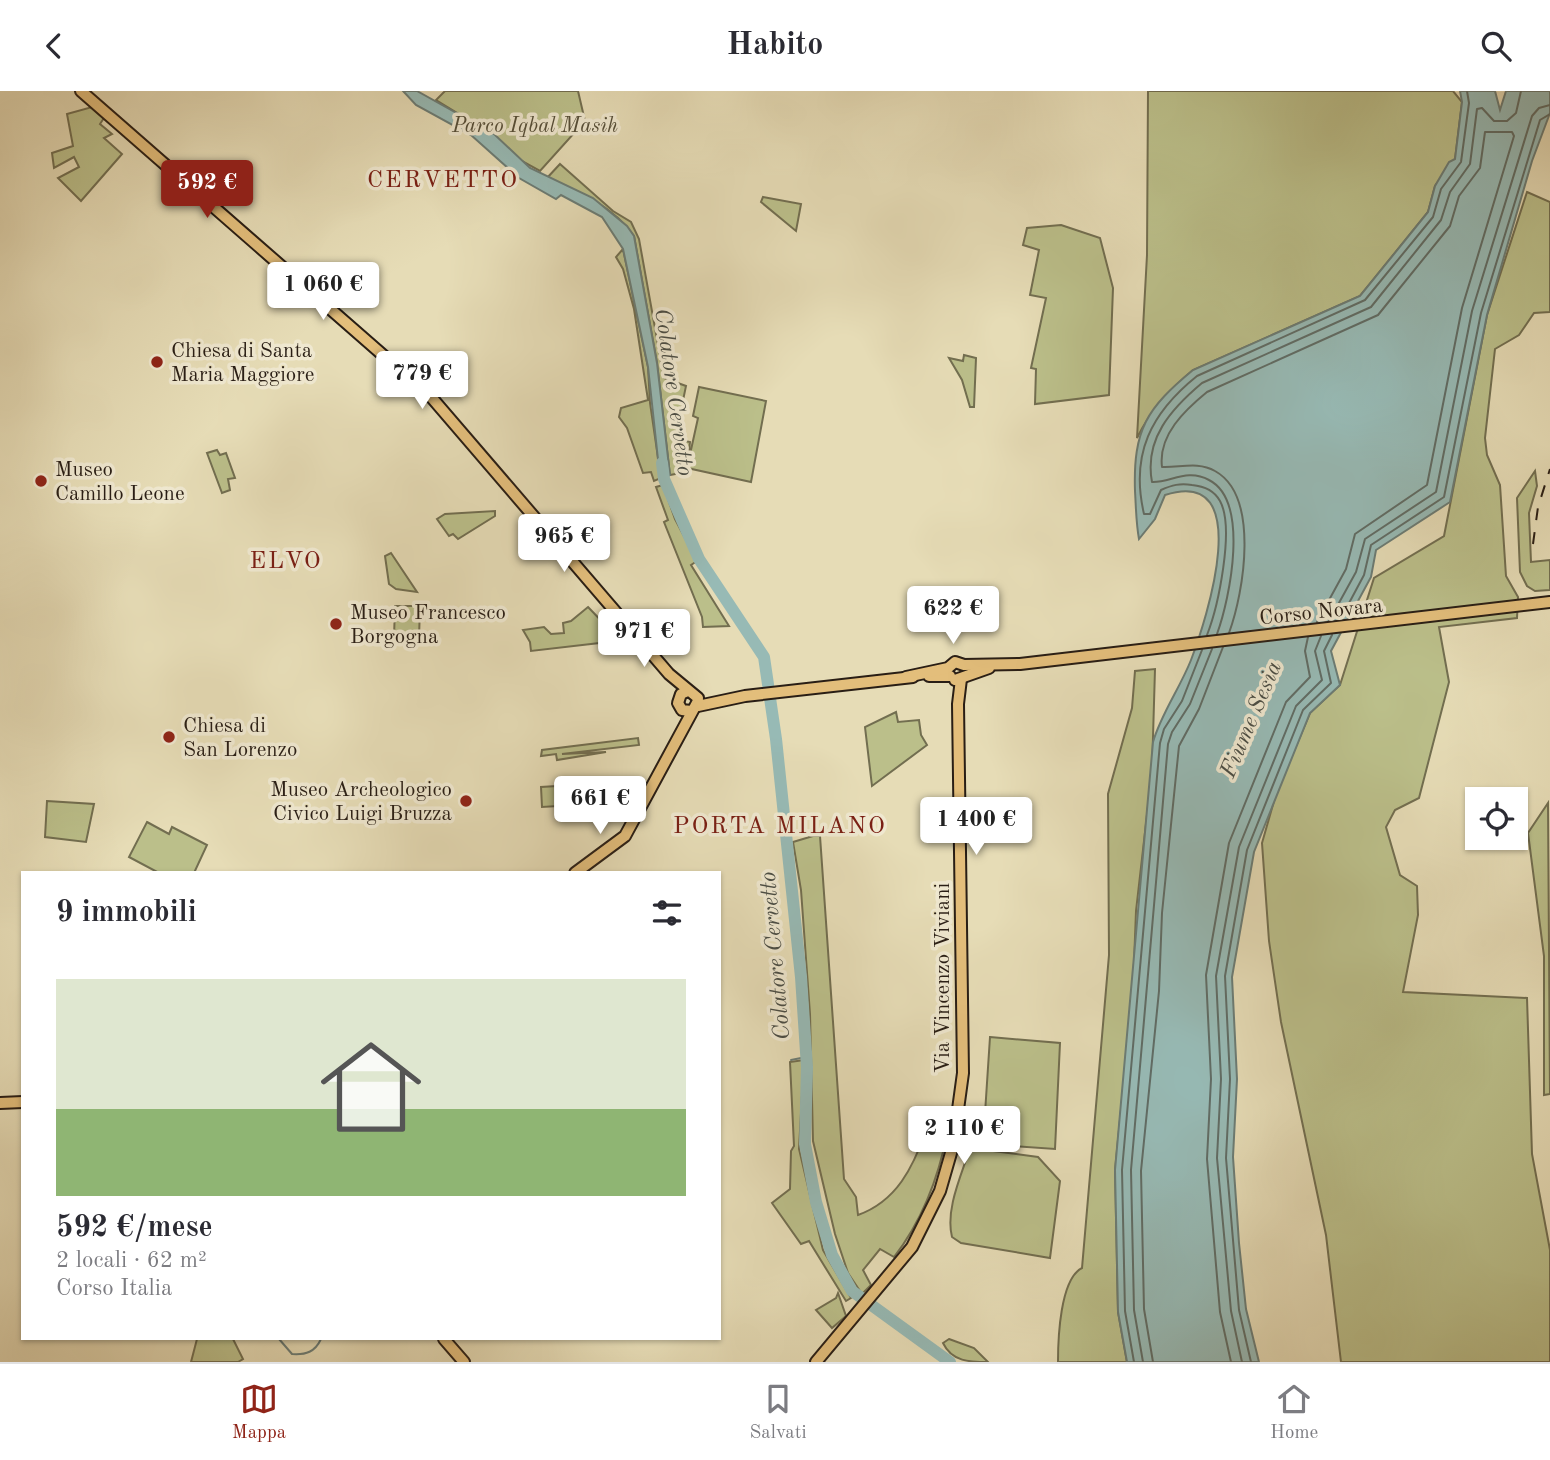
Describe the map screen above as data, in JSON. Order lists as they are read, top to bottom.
{
  "streets": {
    "main road": ["Corso Novara", "Via Vincenzo Viviani"]
  },
  "crossings": [
    ["Corso Novara", "Via Vincenzo Viviani"]
  ],
  "districts": ["CERVETTO", "ELVO", "PORTA MILANO"],
  "water": ["Colatore Cervetto", "Fiume Sesia"],
  "parks": ["Parco Iqbal Masih"],
  "places": [
    "Chiesa di Santa Maria Maggiore",
    "Museo Camillo Leone",
    "Museo Francesco Borgogna",
    "Chiesa di San Lorenzo",
    "Museo Archeologico Civico Luigi Bruzza"
  ],
  "page": {
    "header": "Habito",
    "price": [
      "592 €",
      "1 060 €",
      "779 €",
      "965 €",
      "622 €",
      "971 €",
      "661 €",
      "1 400 €",
      "2 110 €"
    ],
    "heading": "9 immobili",
    "list": [
      {
        "name": "592 €/mese",
        "note": "2 locali · 62 m² · Corso Italia"
      }
    ],
    "tabs": ["Mappa", "Salvati", "Home"]
  }
}
